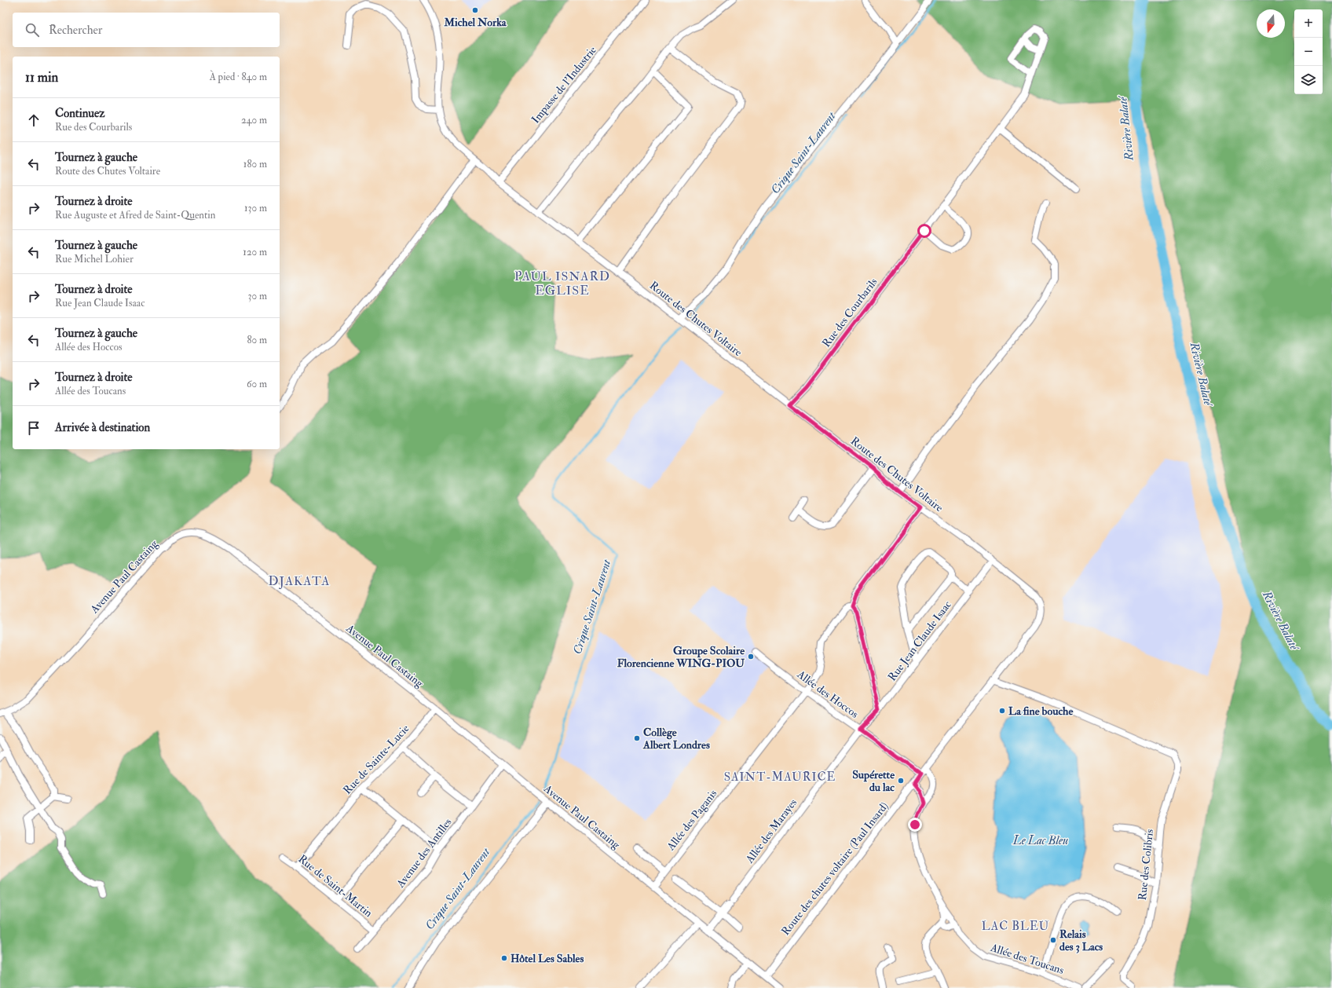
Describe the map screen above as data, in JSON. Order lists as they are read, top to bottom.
{
  "streets": {
    "street": [
      "Impasse de l'Industrie",
      "Rue des Courbarils",
      "Route des Chutes Voltaire",
      "Avenue Paul Castaing",
      "Rue Jean Claude Isaac",
      "Allée des Hoccos",
      "Rue de Sainte-Lucie",
      "Allée des Paganis",
      "Allée des Marayes",
      "Avenue des Antilles",
      "Rue des Colibris",
      "Route des chutes voltaire (Paul Insard)",
      "Rue de Saint-Martin",
      "Allée des Toucans"
    ]
  },
  "crossings": [
    ["Impasse de l'Industrie", "Route des Chutes Voltaire"],
    ["Rue des Courbarils", "Route des Chutes Voltaire"],
    ["Route des Chutes Voltaire", "Rue Jean Claude Isaac"],
    ["Route des Chutes Voltaire", "Route des chutes voltaire (Paul Insard)"],
    ["Avenue Paul Castaing", "Rue de Sainte-Lucie"],
    ["Avenue Paul Castaing", "Allée des Paganis"],
    ["Avenue Paul Castaing", "Allée des Marayes"],
    ["Avenue Paul Castaing", "Avenue des Antilles"],
    ["Avenue Paul Castaing", "Route des chutes voltaire (Paul Insard)"],
    ["Rue Jean Claude Isaac", "Allée des Hoccos"],
    ["Rue Jean Claude Isaac", "Allée des Marayes"],
    ["Allée des Hoccos", "Allée des Paganis"],
    ["Allée des Hoccos", "Allée des Marayes"],
    ["Allée des Hoccos", "Route des chutes voltaire (Paul Insard)"],
    ["Rue de Sainte-Lucie", "Rue de Saint-Martin"],
    ["Avenue des Antilles", "Rue de Saint-Martin"],
    ["Rue des Colibris", "Route des chutes voltaire (Paul Insard)"]
  ],
  "districts": [
    "PAUL ISNARD EGLISE",
    "DJAKATA",
    "SAINT-MAURICE",
    "LAC BLEU"
  ],
  "water": ["Rivière Balaté", "Crique Saint-Laurent", "Le Lac Bleu"],
  "places": [
    "Michel Norka",
    "Groupe Scolaire Florencienne WING-PIOU",
    "La fine bouche",
    "Collège Albert Londres",
    "Supérette du lac",
    "Relais des 3 Lacs",
    "Hôtel Les Sables"
  ],
  "north": "bottom",
  "page": {
    "map_buttons": ["+", "−"],
    "search": "Rechercher",
    "heading": ["11 min", "À pied · 840 m"],
    "list": [
      ["Continuez", "Rue des Courbarils", "240 m"],
      ["Tournez à gauche", "Route des Chutes Voltaire", "180 m"],
      ["Tournez à droite", "Rue Auguste et Afred de Saint-Quentin", "130 m"],
      ["Tournez à gauche", "Rue Michel Lohier", "120 m"],
      ["Tournez à droite", "Rue Jean Claude Isaac", "30 m"],
      ["Tournez à gauche", "Allée des Hoccos", "80 m"],
      ["Tournez à droite", "Allée des Toucans", "60 m"],
      "Arrivée à destination"
    ]
  }
}
